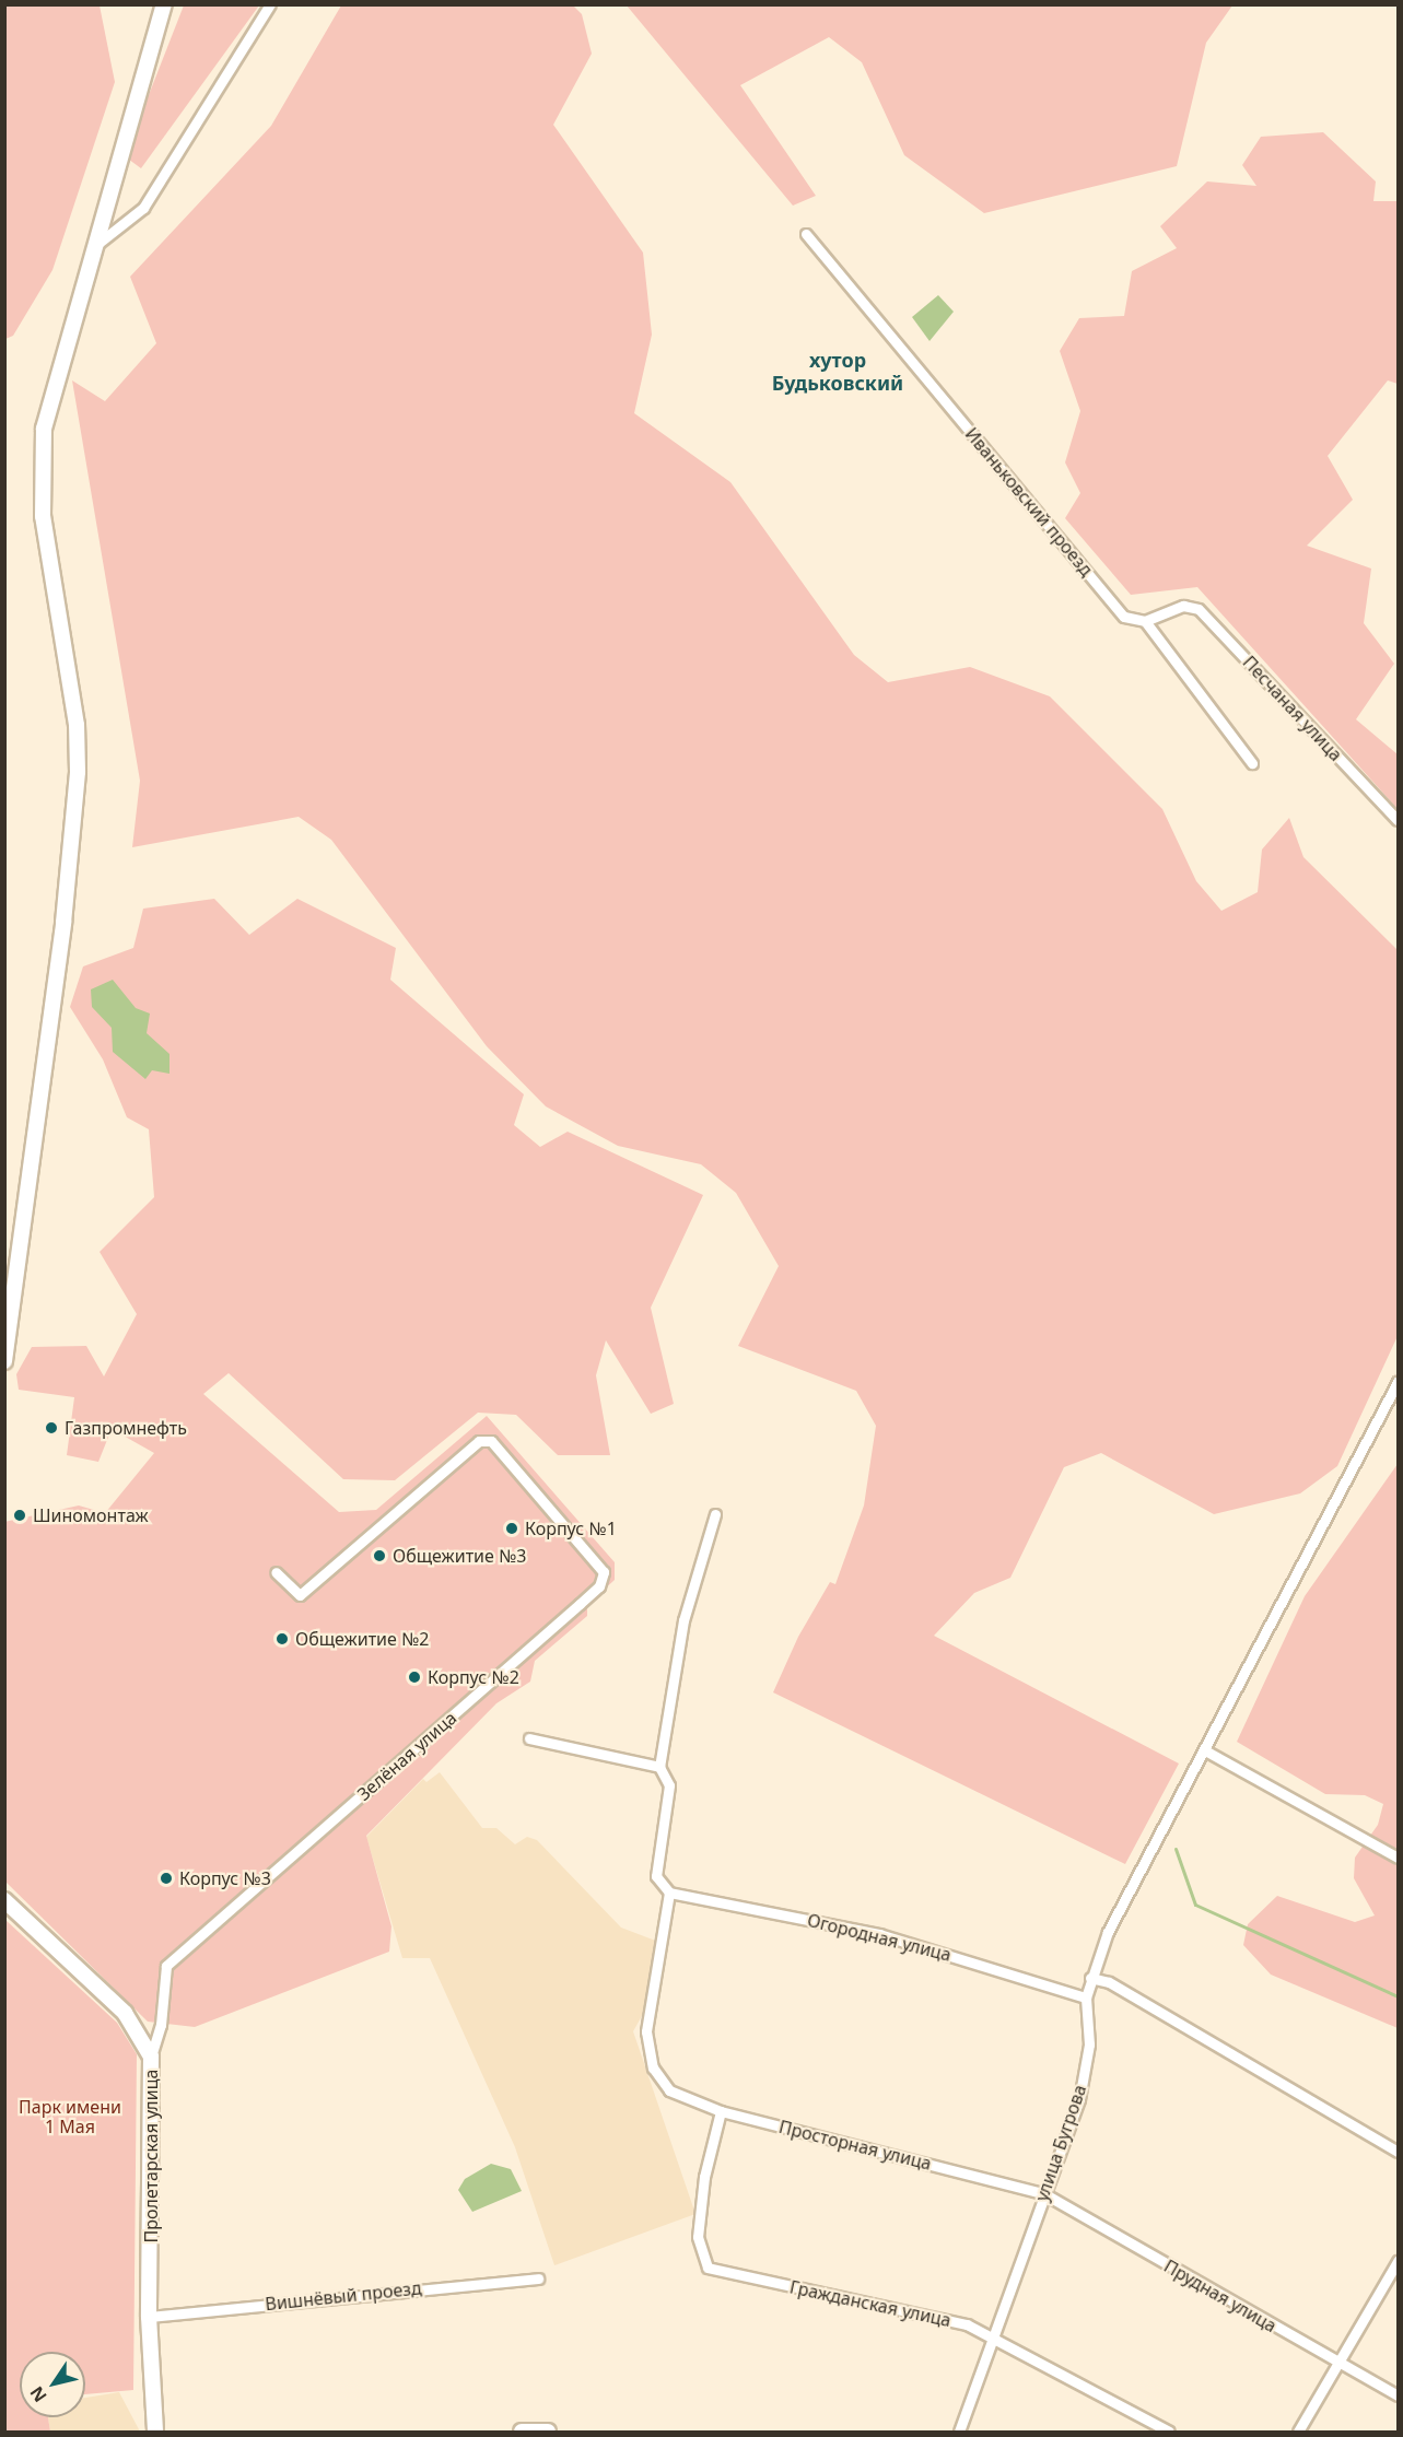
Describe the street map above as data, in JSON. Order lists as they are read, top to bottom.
{
  "streets": {
    "street": [
      "Иваньковский проезд",
      "Песчаная улица",
      "Зелёная улица",
      "Огородная улица",
      "улица Бугрова",
      "Просторная улица",
      "Пролетарская улица",
      "Вишнёвый проезд",
      "Прудная улица",
      "Гражданская улица"
    ]
  },
  "crossings": [
    ["Иваньковский проезд", "Песчаная улица"],
    ["Зелёная улица", "Пролетарская улица"],
    ["Огородная улица", "улица Бугрова"],
    ["Огородная улица", "Просторная улица"],
    ["улица Бугрова", "Просторная улица"],
    ["улица Бугрова", "Прудная улица"],
    ["улица Бугрова", "Гражданская улица"],
    ["Просторная улица", "Прудная улица"],
    ["Просторная улица", "Гражданская улица"],
    ["Пролетарская улица", "Вишнёвый проезд"]
  ],
  "districts": ["хутор Будьковский"],
  "parks": ["Парк имени 1 Мая"],
  "places": [
    "Газпромнефть",
    "Шиномонтаж",
    "Корпус №1",
    "Общежитие №3",
    "Общежитие №2",
    "Корпус №2",
    "Корпус №3"
  ],
  "north": "bottom left"
}
